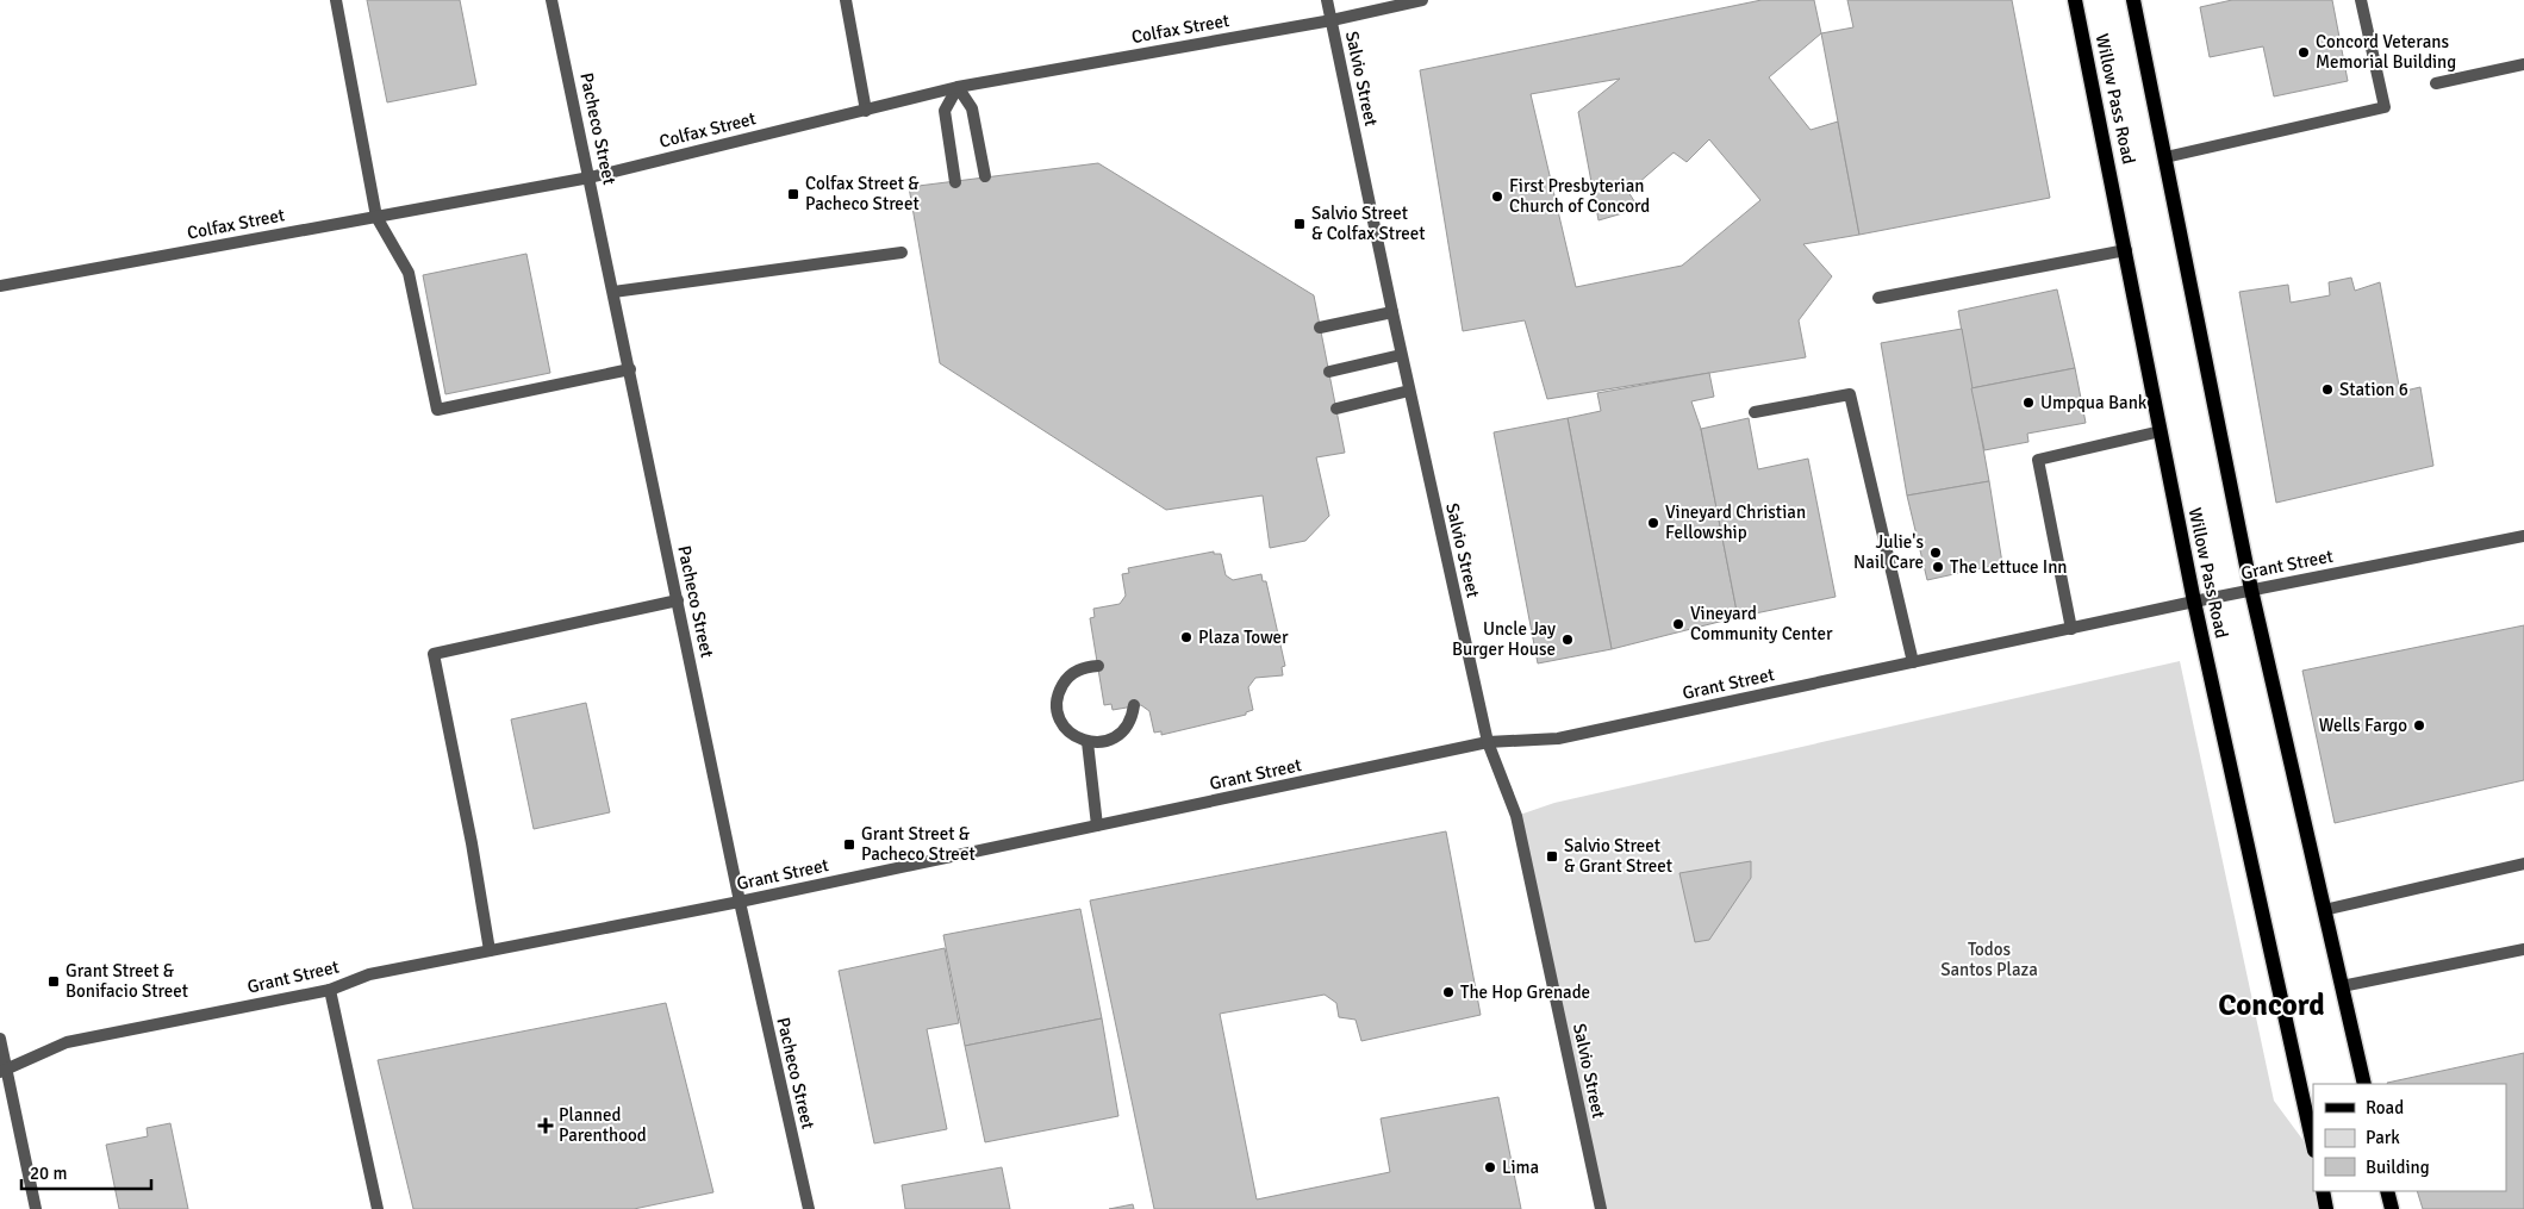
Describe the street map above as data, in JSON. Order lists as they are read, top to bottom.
{
  "streets": {
    "main road": ["Willow Pass Road"],
    "street": [
      "Colfax Street",
      "Salvio Street",
      "Pacheco Street",
      "Grant Street"
    ]
  },
  "crossings": [
    ["Colfax Street", "Salvio Street"],
    ["Colfax Street", "Pacheco Street"],
    ["Salvio Street", "Grant Street"],
    ["Willow Pass Road", "Grant Street"],
    ["Pacheco Street", "Grant Street"]
  ],
  "districts": ["Concord"],
  "parks": ["Todos Santos Plaza"],
  "places": {
    "other": [
      "Concord Veterans Memorial Building",
      "First Presbyterian Church of Concord",
      "Station 6",
      "Umpqua Bank",
      "Vineyard Christian Fellowship",
      "Julie's Nail Care",
      "The Lettuce Inn",
      "Vineyard Community Center",
      "Plaza Tower",
      "Uncle Jay Burger House",
      "Wells Fargo",
      "The Hop Grenade",
      "Lima"
    ],
    "transit": [
      "Colfax Street & Pacheco Street",
      "Salvio Street & Colfax Street",
      "Grant Street & Pacheco Street",
      "Salvio Street & Grant Street",
      "Grant Street & Bonifacio Street"
    ],
    "health": ["Planned Parenthood"]
  },
  "legend": ["Road", "Park", "Building"],
  "scale_bar": "20 m"
}
